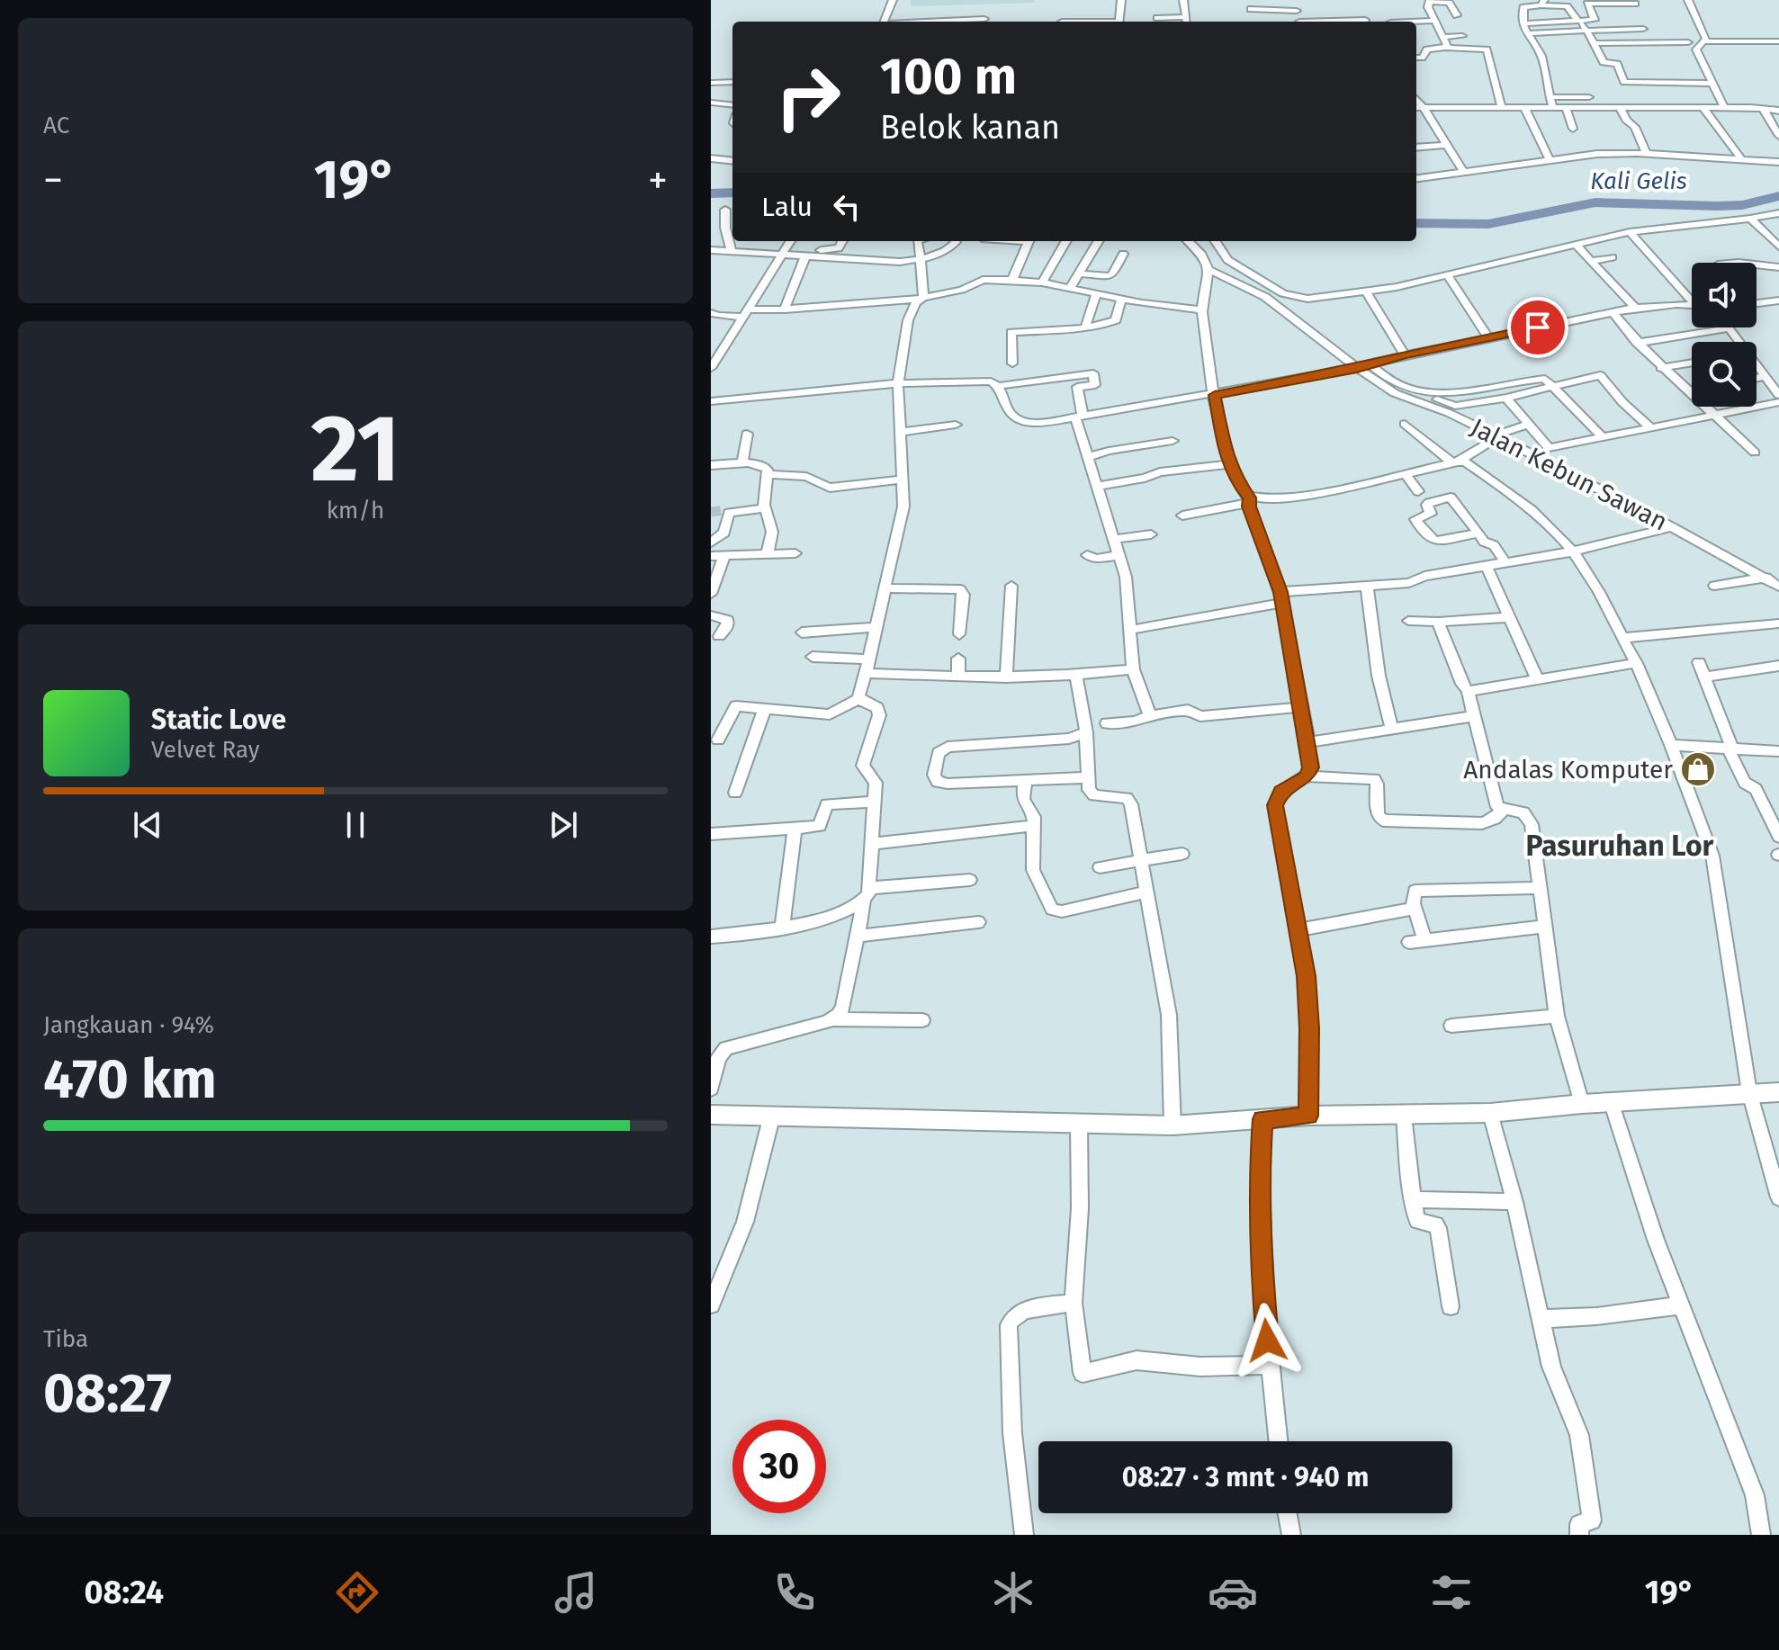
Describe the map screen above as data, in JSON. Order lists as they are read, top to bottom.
{
  "streets": {
    "street": ["Jalan Kebun Sawan"]
  },
  "districts": ["Pasuruhan Lor"],
  "water": ["Kali Gelis"],
  "places": {
    "shop": ["Andalas Komputer"]
  },
  "page": {
    "tile": [
      "AC",
      ["21", "km/h"],
      ["Jangkauan · 94%", "470 km"],
      ["Tiba", "08:27"]
    ],
    "turn": ["100 m", "Belok kanan"],
    "heat": ["−", "19°", "+"],
    "then": "Lalu",
    "song": ["Static Love", "Velvet Ray"],
    "limit": "30",
    "trip": "08:27 · 3 mnt · 940 m",
    "tabs": ["08:24", "19°"]
  }
}
